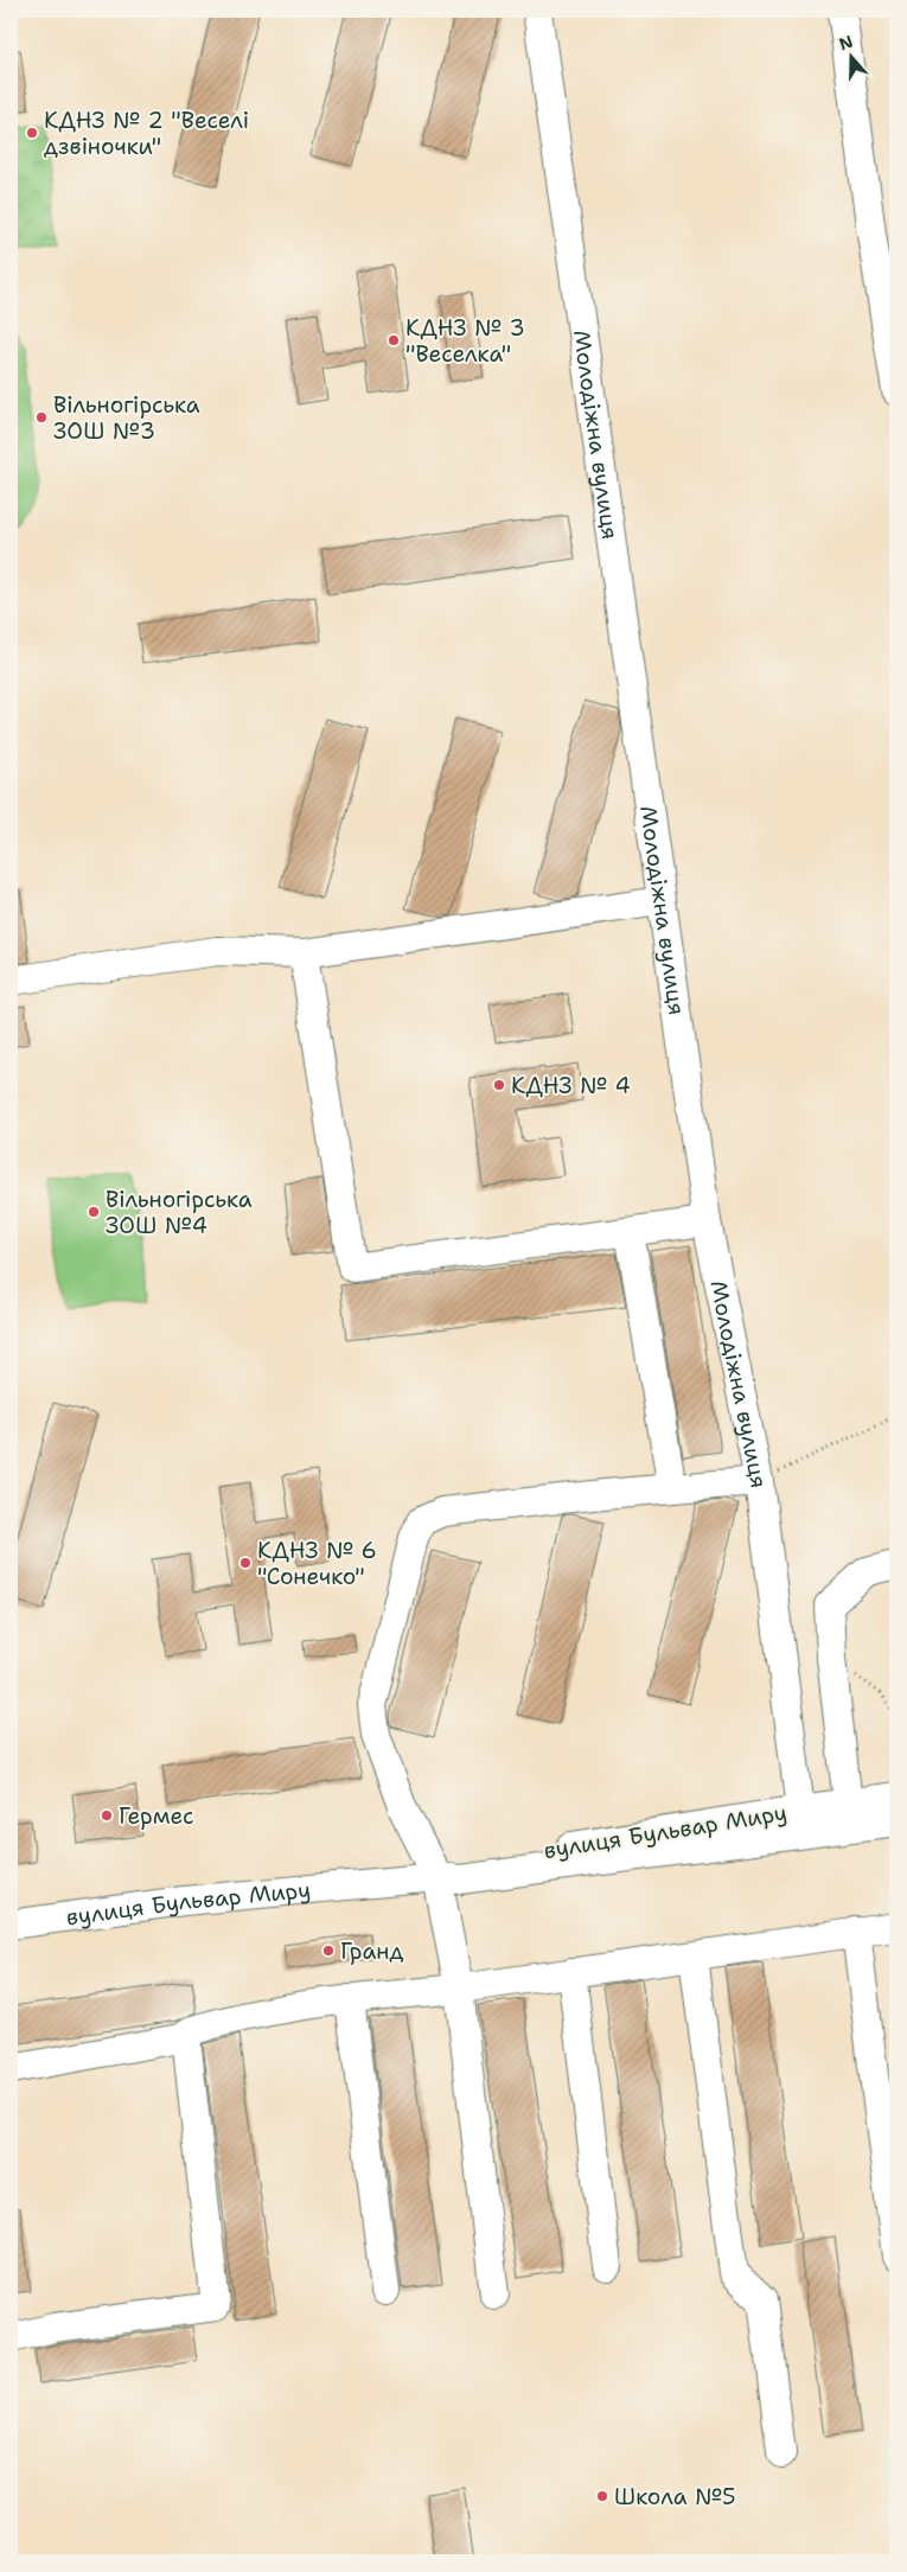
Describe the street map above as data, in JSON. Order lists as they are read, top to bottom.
{
  "streets": {
    "street": ["Молодіжна вулиця", "вулиця Бульвар Миру"]
  },
  "crossings": [
    ["Молодіжна вулиця", "вулиця Бульвар Миру"]
  ],
  "places": [
    "КДНЗ № 2 \"Веселі дзвіночки\"",
    "КДНЗ № 3 \"Веселка\"",
    "Вільногірська ЗОШ №3",
    "КДНЗ № 4",
    "Вільногірська ЗОШ №4",
    "КДНЗ № 6 \"Сонечко\"",
    "Гермес",
    "Гранд",
    "Школа №5"
  ],
  "north": "top"
}
